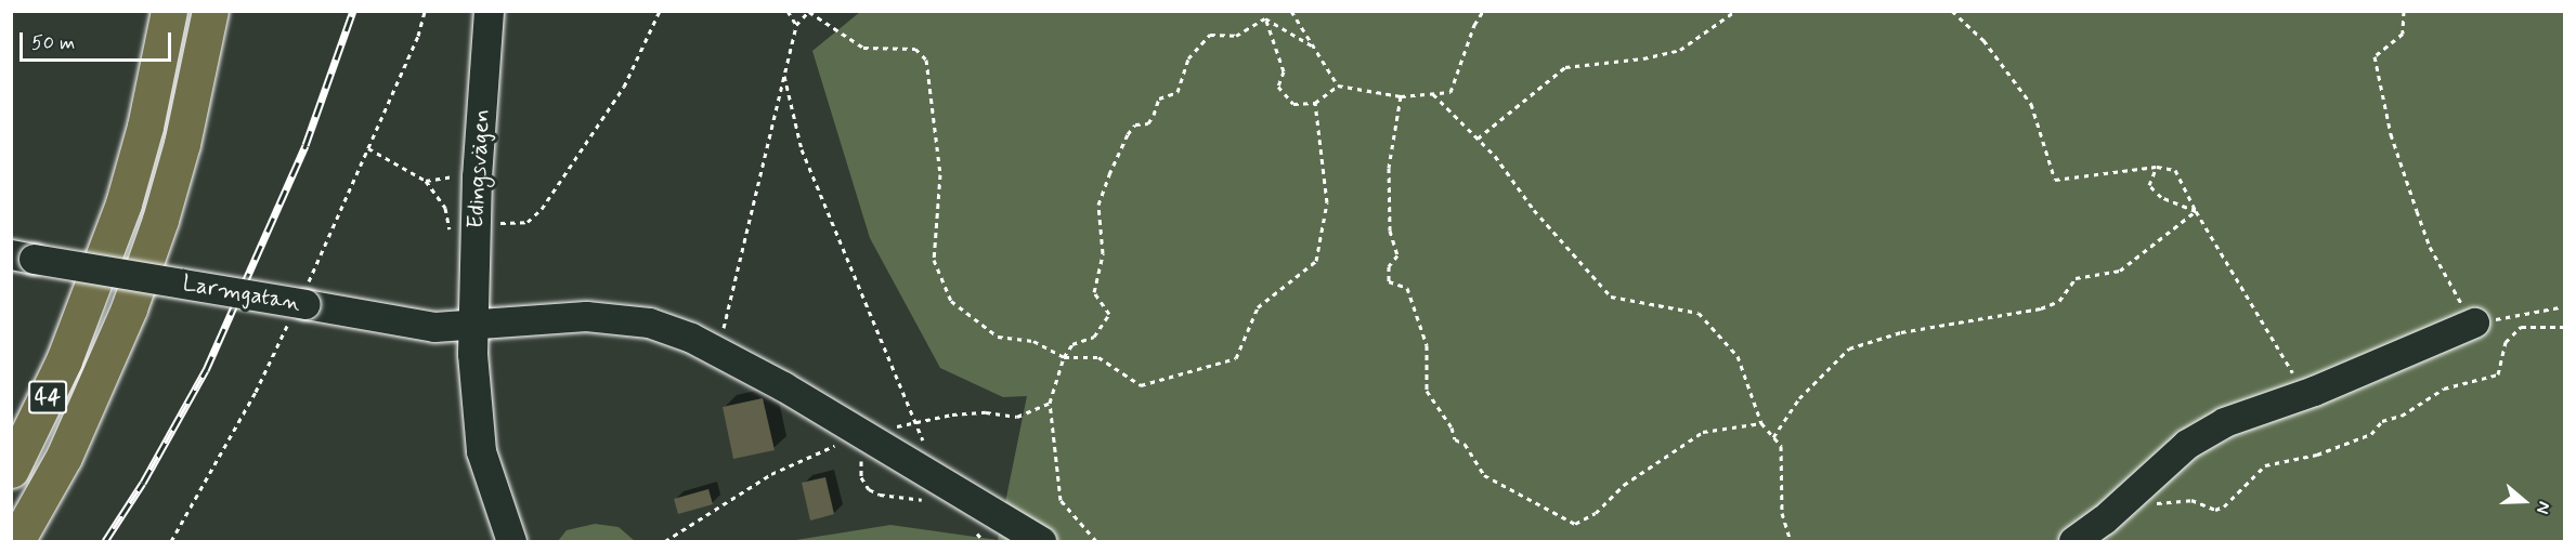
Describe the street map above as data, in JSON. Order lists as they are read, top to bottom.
{
  "streets": {
    "highway": ["44"],
    "street": ["Edingsvägen", "Larmgatan"]
  },
  "crossings": [
    ["Edingsvägen", "Larmgatan"]
  ],
  "scale_bar": "50 m",
  "north": "right"
}
